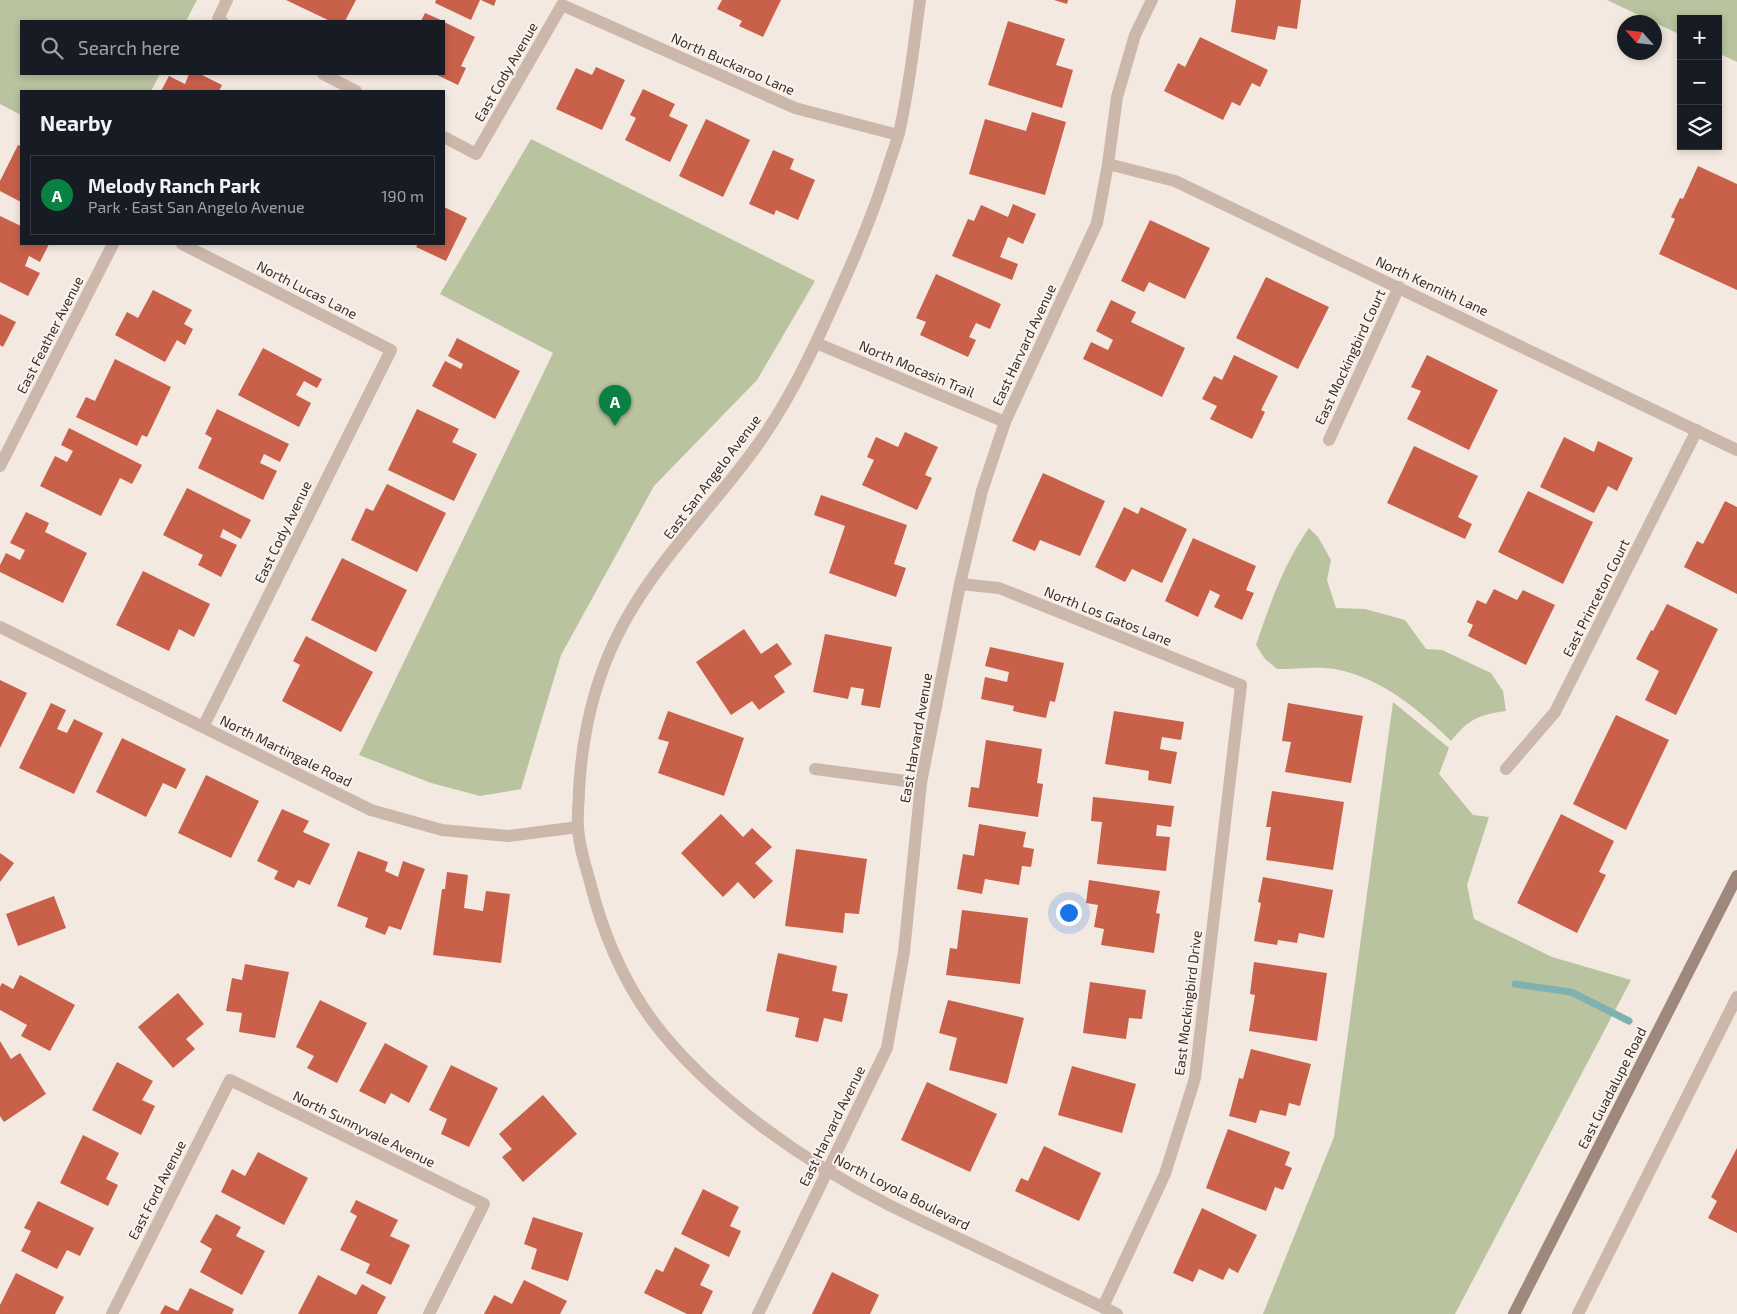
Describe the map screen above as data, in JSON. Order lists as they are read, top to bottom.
{
  "streets": {
    "main road": ["East Guadalupe Road"],
    "street": [
      "North Buckaroo Lane",
      "East Cody Avenue",
      "North Kennith Lane",
      "North Lucas Lane",
      "East Feather Avenue",
      "East Harvard Avenue",
      "East Mockingbird Court",
      "North Mocasin Trail",
      "East San Angelo Avenue",
      "East Princeton Court",
      "North Los Gatos Lane",
      "North Martingale Road",
      "East Mockingbird Drive",
      "North Sunnyvale Avenue",
      "East Ford Avenue",
      "North Loyola Boulevard"
    ]
  },
  "crossings": [
    ["North Buckaroo Lane", "East Cody Avenue"],
    ["North Buckaroo Lane", "East San Angelo Avenue"],
    ["East Cody Avenue", "North Lucas Lane"],
    ["East Cody Avenue", "North Martingale Road"],
    ["North Kennith Lane", "East Harvard Avenue"],
    ["North Kennith Lane", "East Mockingbird Court"],
    ["North Kennith Lane", "East Princeton Court"],
    ["East Harvard Avenue", "North Mocasin Trail"],
    ["East Harvard Avenue", "North Los Gatos Lane"],
    ["East Harvard Avenue", "North Loyola Boulevard"],
    ["North Mocasin Trail", "East San Angelo Avenue"],
    ["East San Angelo Avenue", "North Martingale Road"],
    ["East San Angelo Avenue", "North Loyola Boulevard"],
    ["North Los Gatos Lane", "East Mockingbird Drive"],
    ["North Martingale Road", "North Loyola Boulevard"],
    ["East Mockingbird Drive", "North Loyola Boulevard"],
    ["North Sunnyvale Avenue", "East Ford Avenue"]
  ],
  "north": "top left",
  "page": {
    "map_buttons": ["+", "−"],
    "search": "Search here",
    "heading": "Nearby",
    "list": [
      {
        "mark": "A",
        "name": "Melody Ranch Park",
        "note": "Park · East San Angelo Avenue",
        "value": "190 m"
      }
    ],
    "pins": "A"
  }
}
